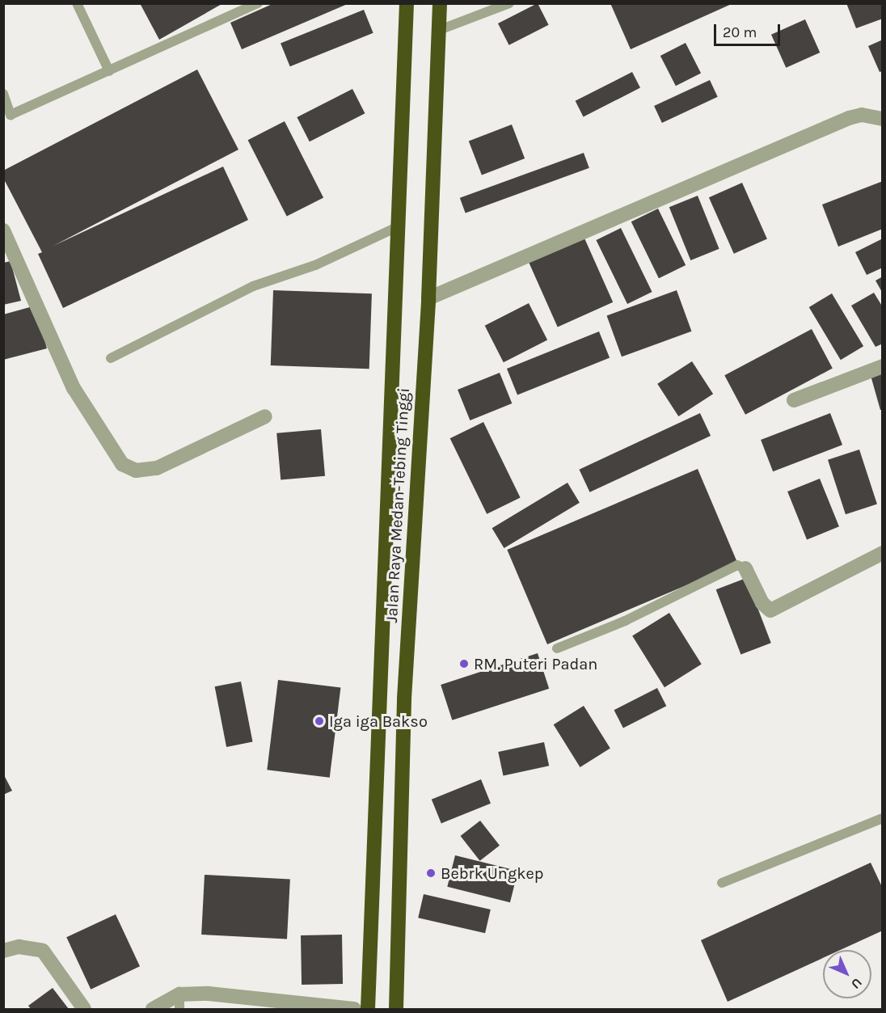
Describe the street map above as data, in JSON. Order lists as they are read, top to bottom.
{
  "streets": {
    "highway": ["Jalan Raya Medan-Tebing Tinggi"]
  },
  "places": ["RM. Puteri Padan", "Iga iga Bakso", "Bebrk Ungkep"],
  "scale_bar": "20 m",
  "north": "bottom right"
}
